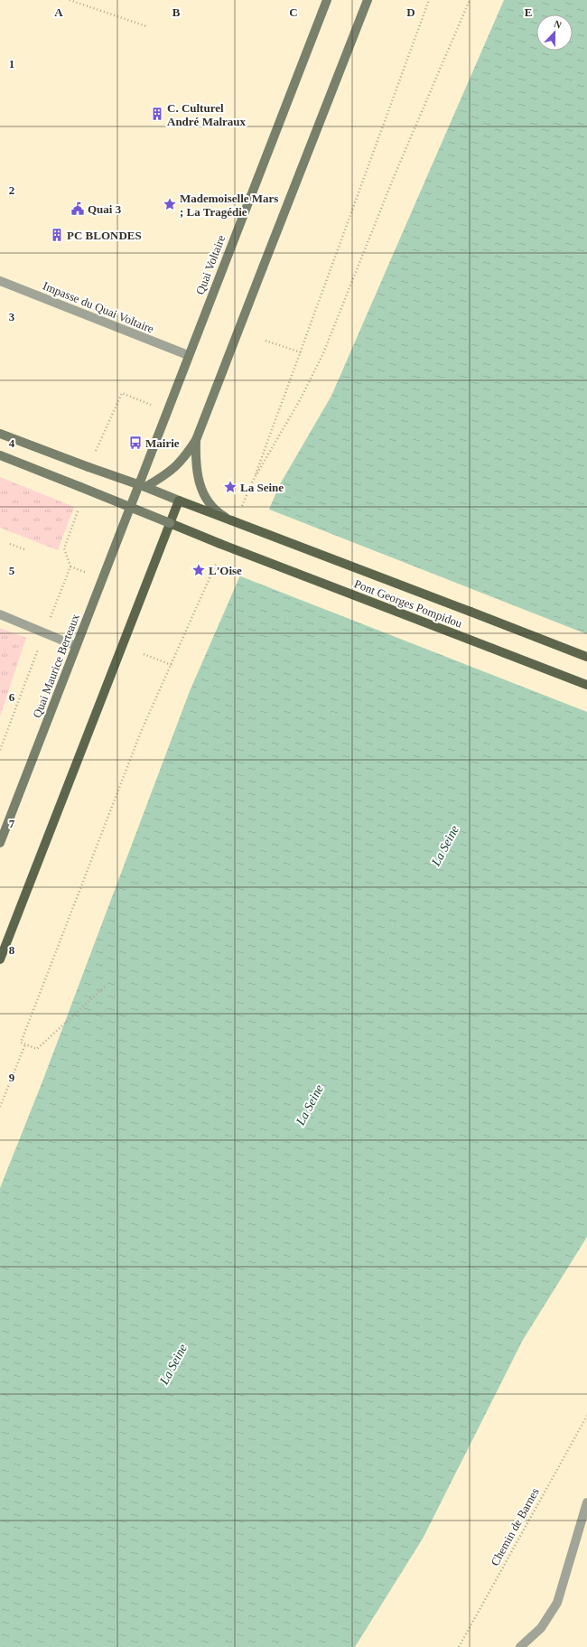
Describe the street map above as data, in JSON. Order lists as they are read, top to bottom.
{
  "streets": {
    "main road": ["Quai Voltaire", "Pont Georges Pompidou", "Quai Maurice Berteaux"],
    "street": ["Impasse du Quai Voltaire"],
    "path": ["Chemin de Barnes"]
  },
  "crossings": [
    ["Quai Voltaire", "Impasse du Quai Voltaire"],
    ["Quai Voltaire", "Quai Maurice Berteaux"]
  ],
  "water": ["La Seine"],
  "places": {
    "building": ["C. Culturel André Malraux", "PC BLONDES"],
    "place": ["Mademoiselle Mars ; La Tragédie", "La Seine", "L'Oise"],
    "public building": ["Quai 3"],
    "bus stop": ["Mairie"]
  },
  "north": "top",
  "grid": {
    "columns": [
      "A",
      "B",
      "C",
      "D",
      "E"
    ],
    "rows": [
      "1",
      "2",
      "3",
      "4",
      "5",
      "6",
      "7",
      "8",
      "9"
    ]
  }
}
